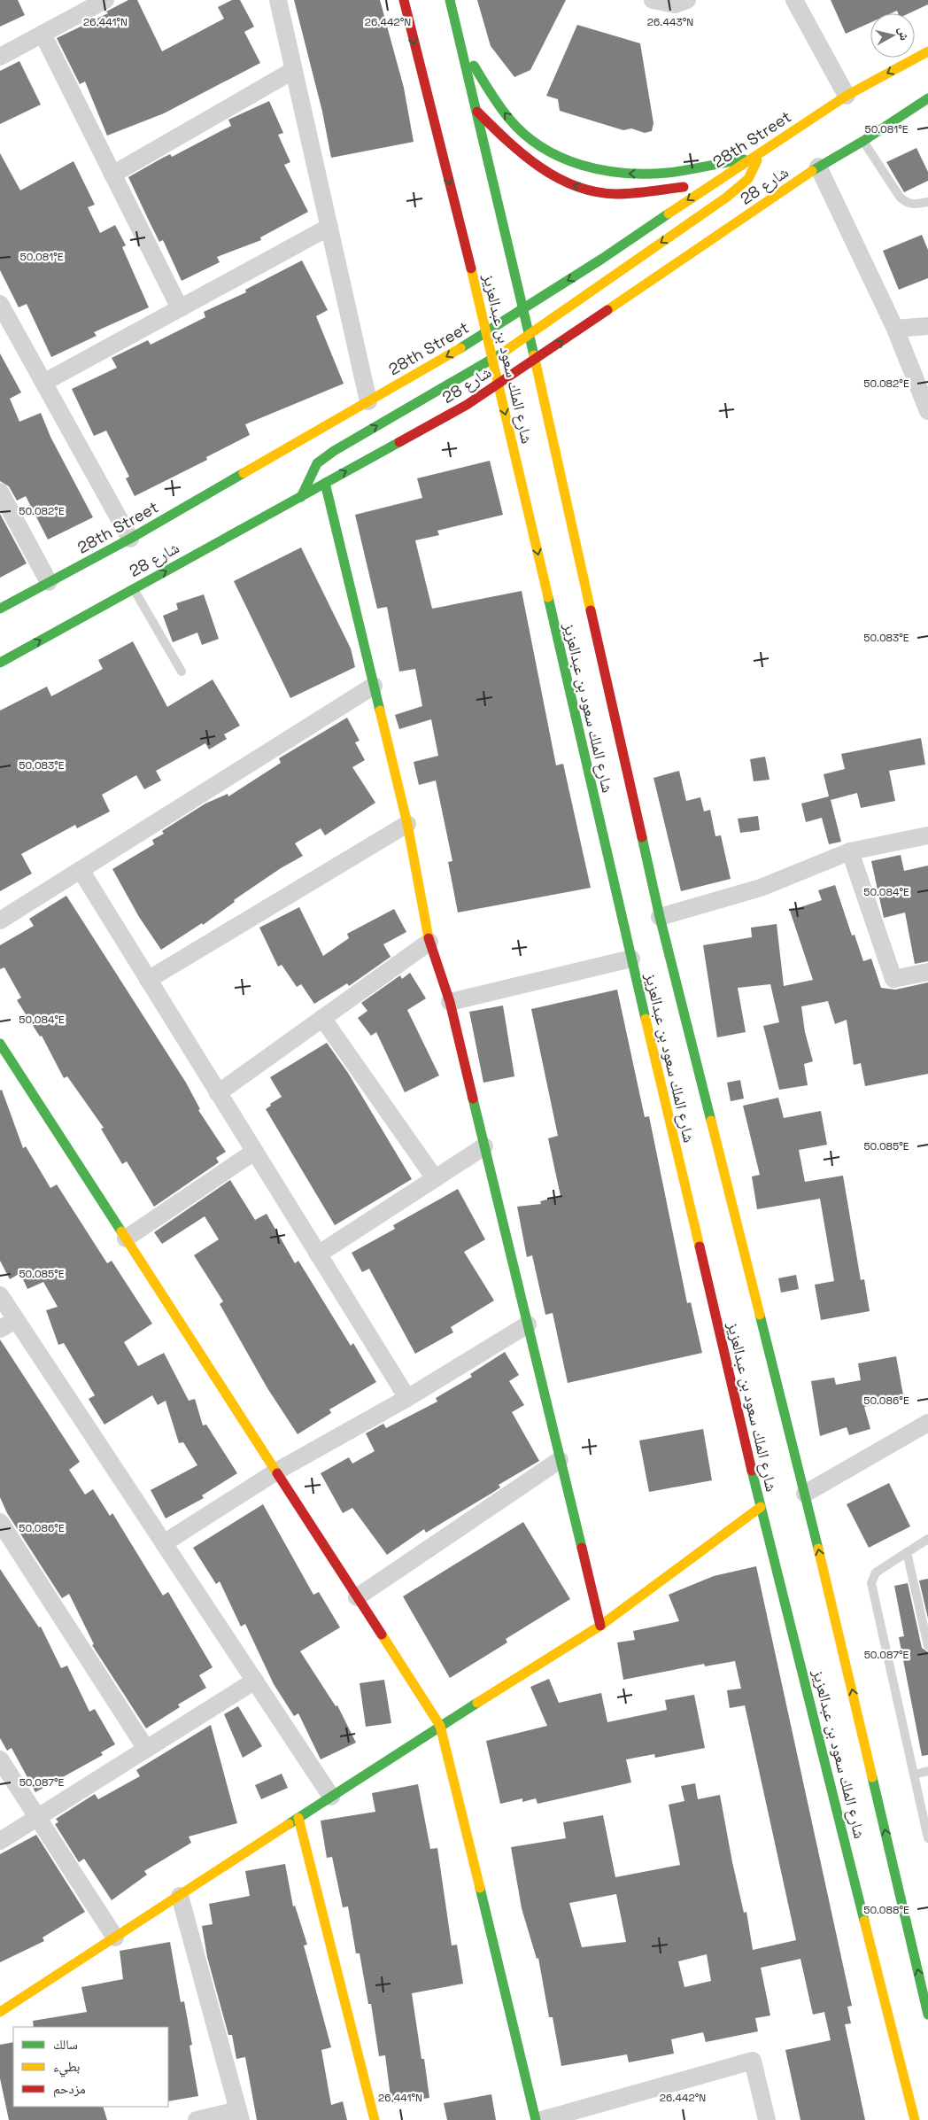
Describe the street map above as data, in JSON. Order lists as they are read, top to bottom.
{
  "streets": {
    "main road": ["28th Street", "شارع 28", "شارع الملك سعود بن عبدالعزيز"]
  },
  "crossings": [
    ["28th Street", "شارع الملك سعود بن عبدالعزيز"],
    ["شارع 28", "شارع الملك سعود بن عبدالعزيز"]
  ],
  "legend": ["سالك", "بطيء", "مزدحم"],
  "north": "right",
  "coordinates": [
    "26.441°N",
    "26.442°N",
    "26.443°N",
    "50.081°E",
    "50.082°E",
    "50.083°E",
    "50.084°E",
    "50.085°E",
    "50.086°E",
    "50.087°E",
    "50.088°E"
  ]
}
